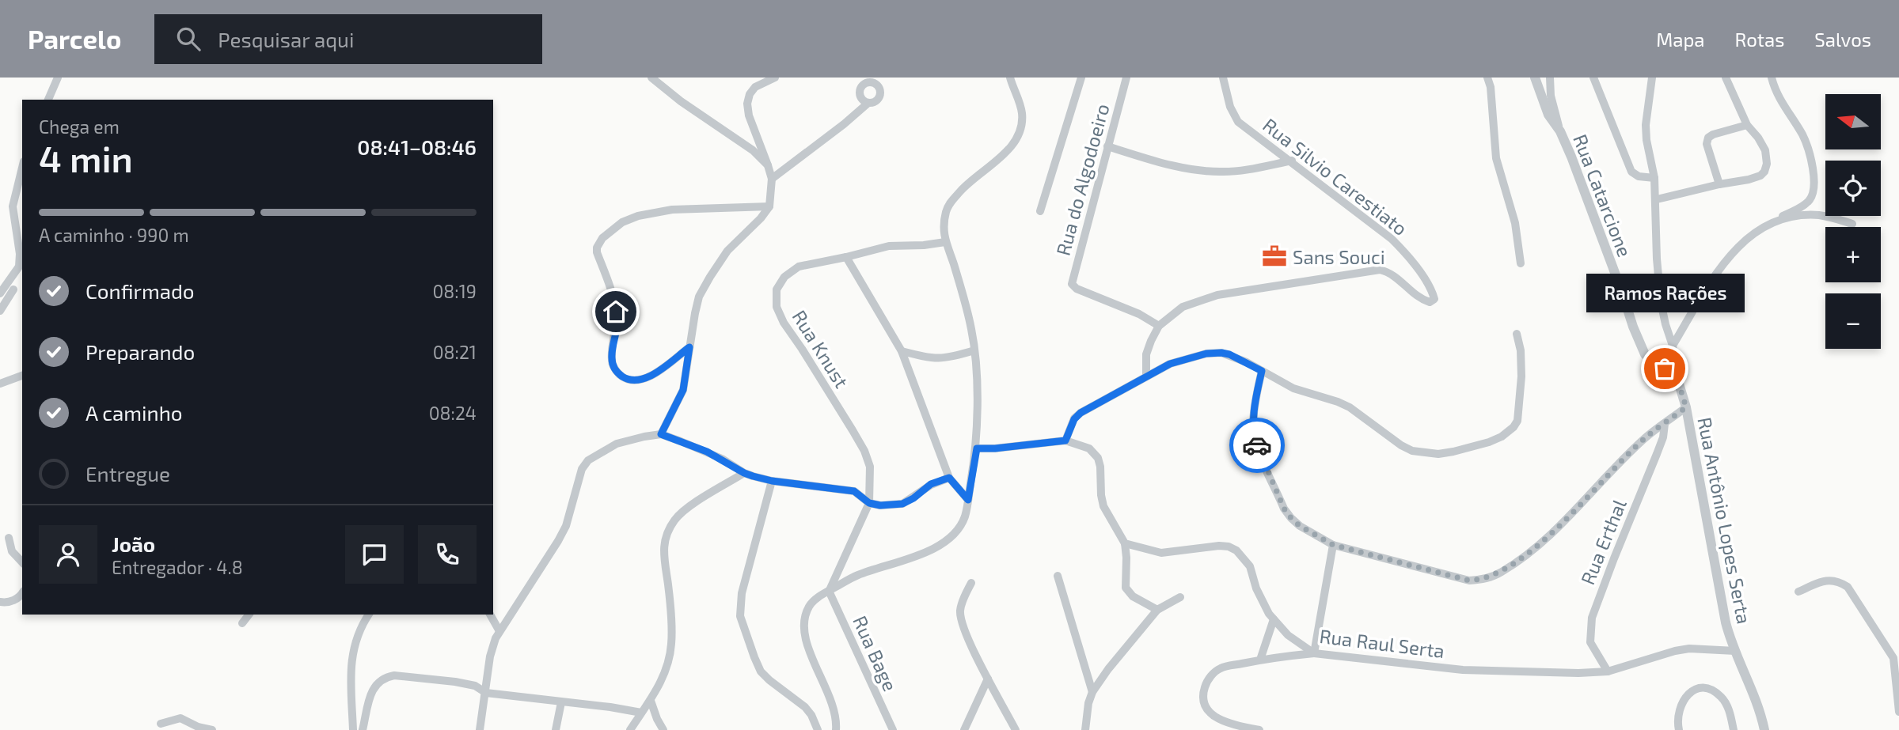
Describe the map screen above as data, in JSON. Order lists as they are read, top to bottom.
{
  "streets": {
    "street": [
      "Rua Silvio Carestiato",
      "Rua do Algodoeiro",
      "Rua Catarcione",
      "Rua Knust",
      "Rua Antônio Lopes Serta",
      "Rua Erthal",
      "Rua Raul Serta",
      "Rua Bage"
    ]
  },
  "crossings": [
    ["Rua Silvio Carestiato", "Rua do Algodoeiro"],
    ["Rua Catarcione", "Rua Antônio Lopes Serta"],
    ["Rua Knust", "Rua Bage"],
    ["Rua Antônio Lopes Serta", "Rua Raul Serta"],
    ["Rua Erthal", "Rua Raul Serta"]
  ],
  "places": {
    "office": ["Sans Souci"],
    "other": ["Ramos Rações"]
  },
  "north": "left",
  "page": {
    "header": "Parcelo",
    "search": "Pesquisar aqui",
    "nav": ["Mapa", "Rotas", "Salvos"],
    "map_buttons": ["+", "−"],
    "heading": ["4 min", "Chega em", "08:41–08:46"],
    "panel": ["João", "Entregador · 4.8"],
    "bar": "A caminho · 990 m",
    "list": [
      ["Confirmado", "08:19"],
      ["Preparando", "08:21"],
      ["A caminho", "08:24"],
      "Entregue"
    ],
    "bubble": "Ramos Rações"
  }
}
